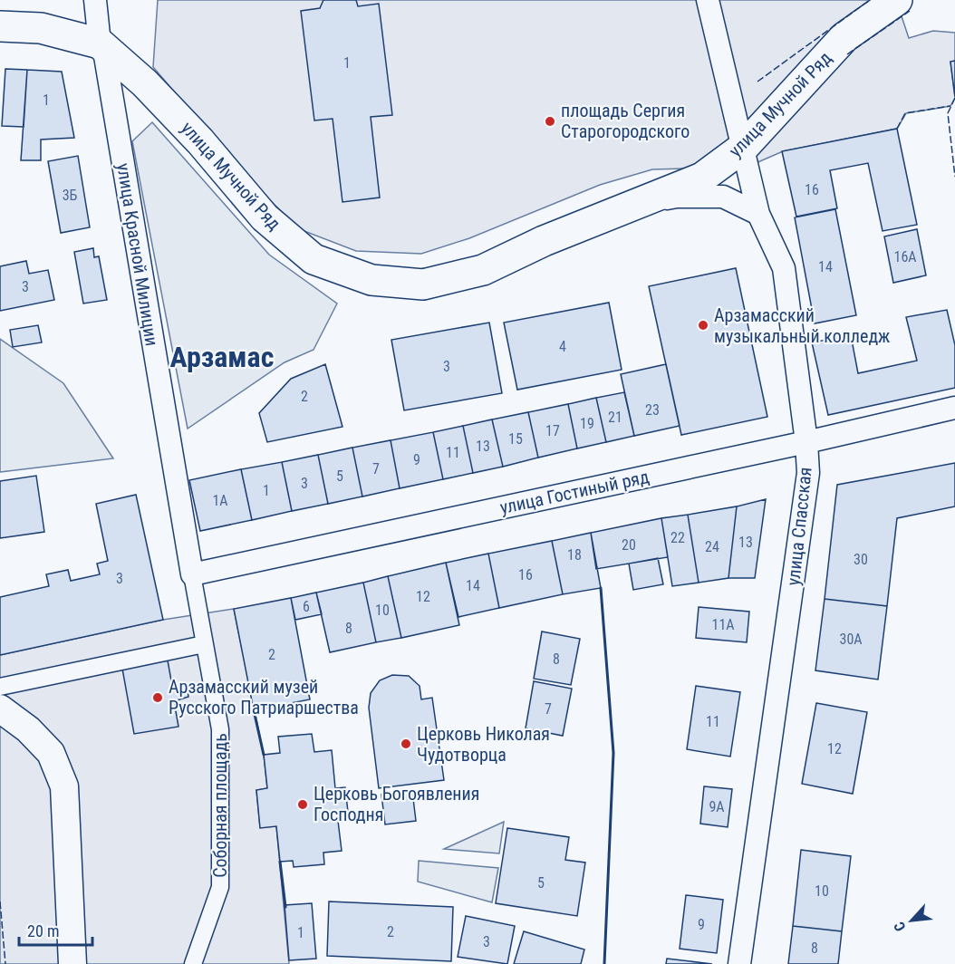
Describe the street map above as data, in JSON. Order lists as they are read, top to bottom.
{
  "streets": {
    "main road": ["улица Мучной Ряд"],
    "street": [
      "улица Красной Милиции",
      "улица Гостиный ряд",
      "улица Спасская",
      "Соборная площадь"
    ]
  },
  "crossings": [
    ["улица Мучной Ряд", "улица Красной Милиции"],
    ["улица Мучной Ряд", "улица Спасская"],
    ["улица Красной Милиции", "улица Гостиный ряд"],
    ["улица Красной Милиции", "Соборная площадь"],
    ["улица Гостиный ряд", "улица Спасская"],
    ["улица Гостиный ряд", "Соборная площадь"]
  ],
  "districts": ["Арзамас"],
  "places": [
    "площадь Сергия Старогородского",
    "Арзамасский музыкальный колледж",
    "Арзамасский музей Русского Патриаршества",
    "Церковь Николая Чудотворца",
    "Церковь Богоявления Господня"
  ],
  "house_numbers": [
    "1",
    "1",
    "16",
    "3Б",
    "16А",
    "14",
    "3",
    "4",
    "3",
    "2",
    "23",
    "21",
    "19",
    "17",
    "15",
    "13",
    "11",
    "9",
    "7",
    "5",
    "3",
    "1",
    "1А",
    "22",
    "13",
    "20",
    "24",
    "18",
    "30",
    "16",
    "3",
    "14",
    "12",
    "6",
    "10",
    "11А",
    "8",
    "30А",
    "2",
    "8",
    "7",
    "11",
    "12",
    "9А",
    "5",
    "10",
    "9",
    "2",
    "1",
    "3",
    "8"
  ],
  "scale_bar": "20 m",
  "north": "bottom left"
}
